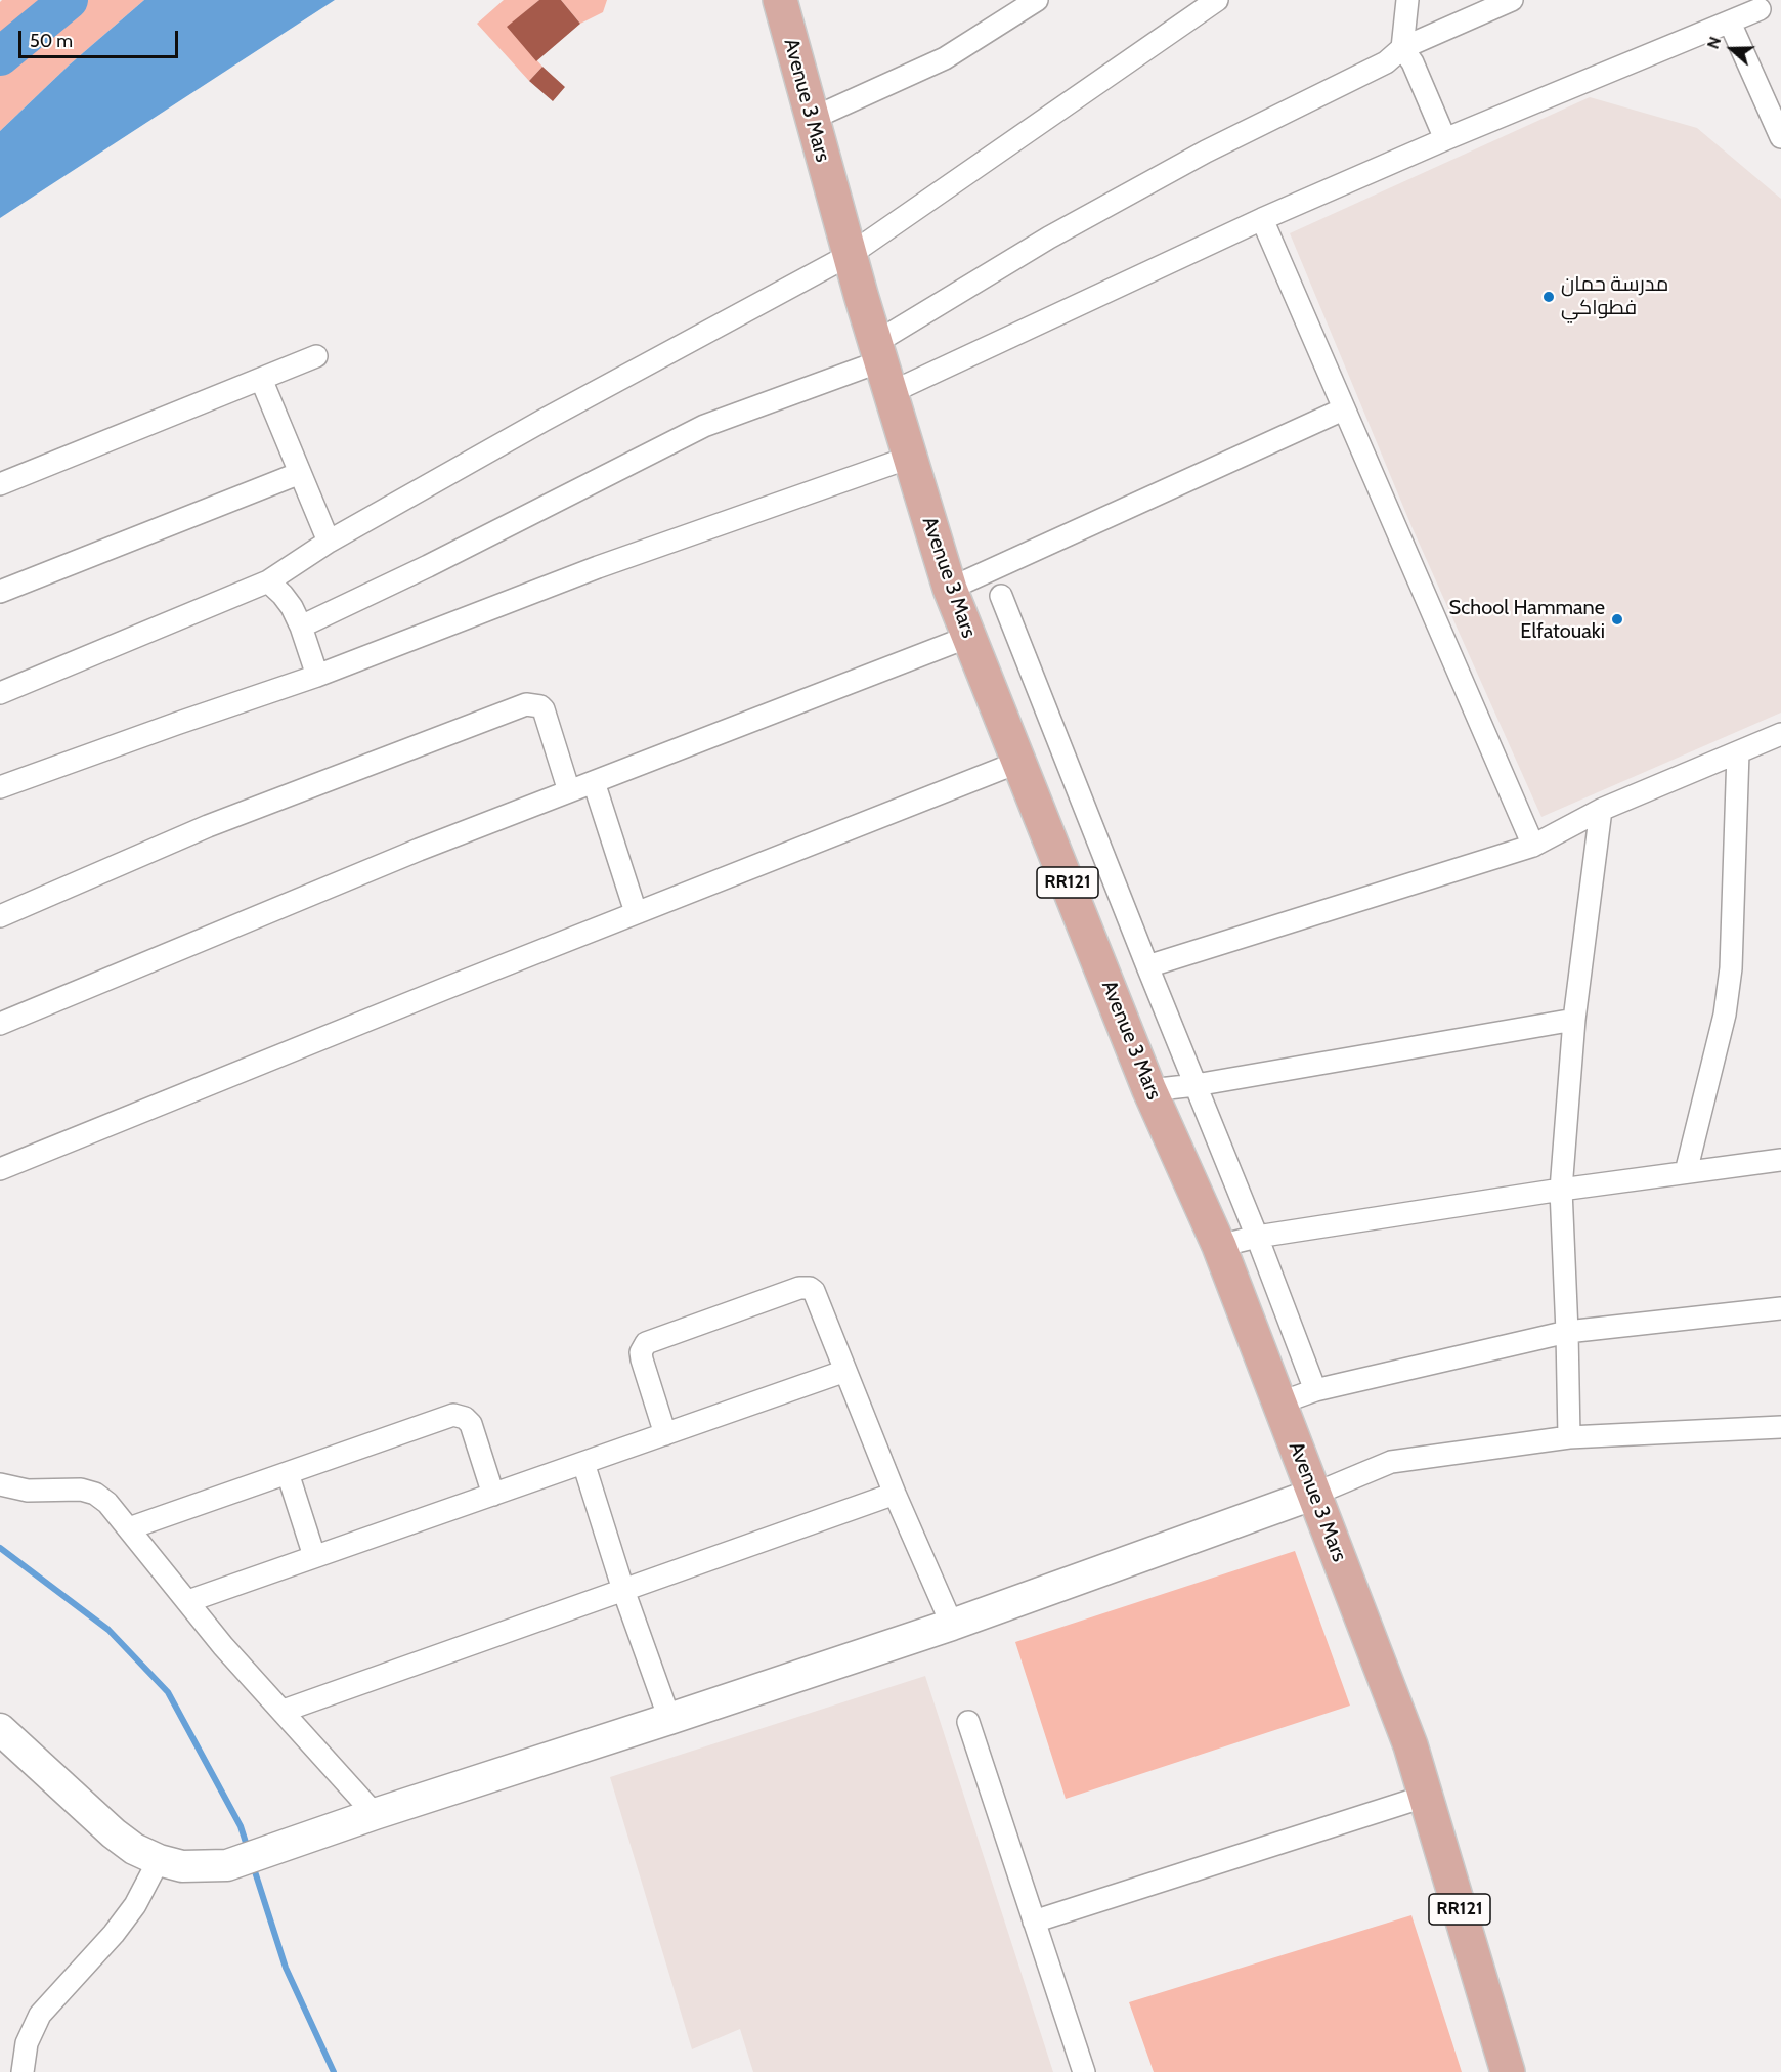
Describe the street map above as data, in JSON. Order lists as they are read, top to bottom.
{
  "streets": {
    "main road": ["Avenue 3 Mars", "RR121"]
  },
  "places": ["مدرسة حمان فطواكي", "School Hammane Elfatouaki"],
  "scale_bar": "50 m",
  "north": "left"
}
